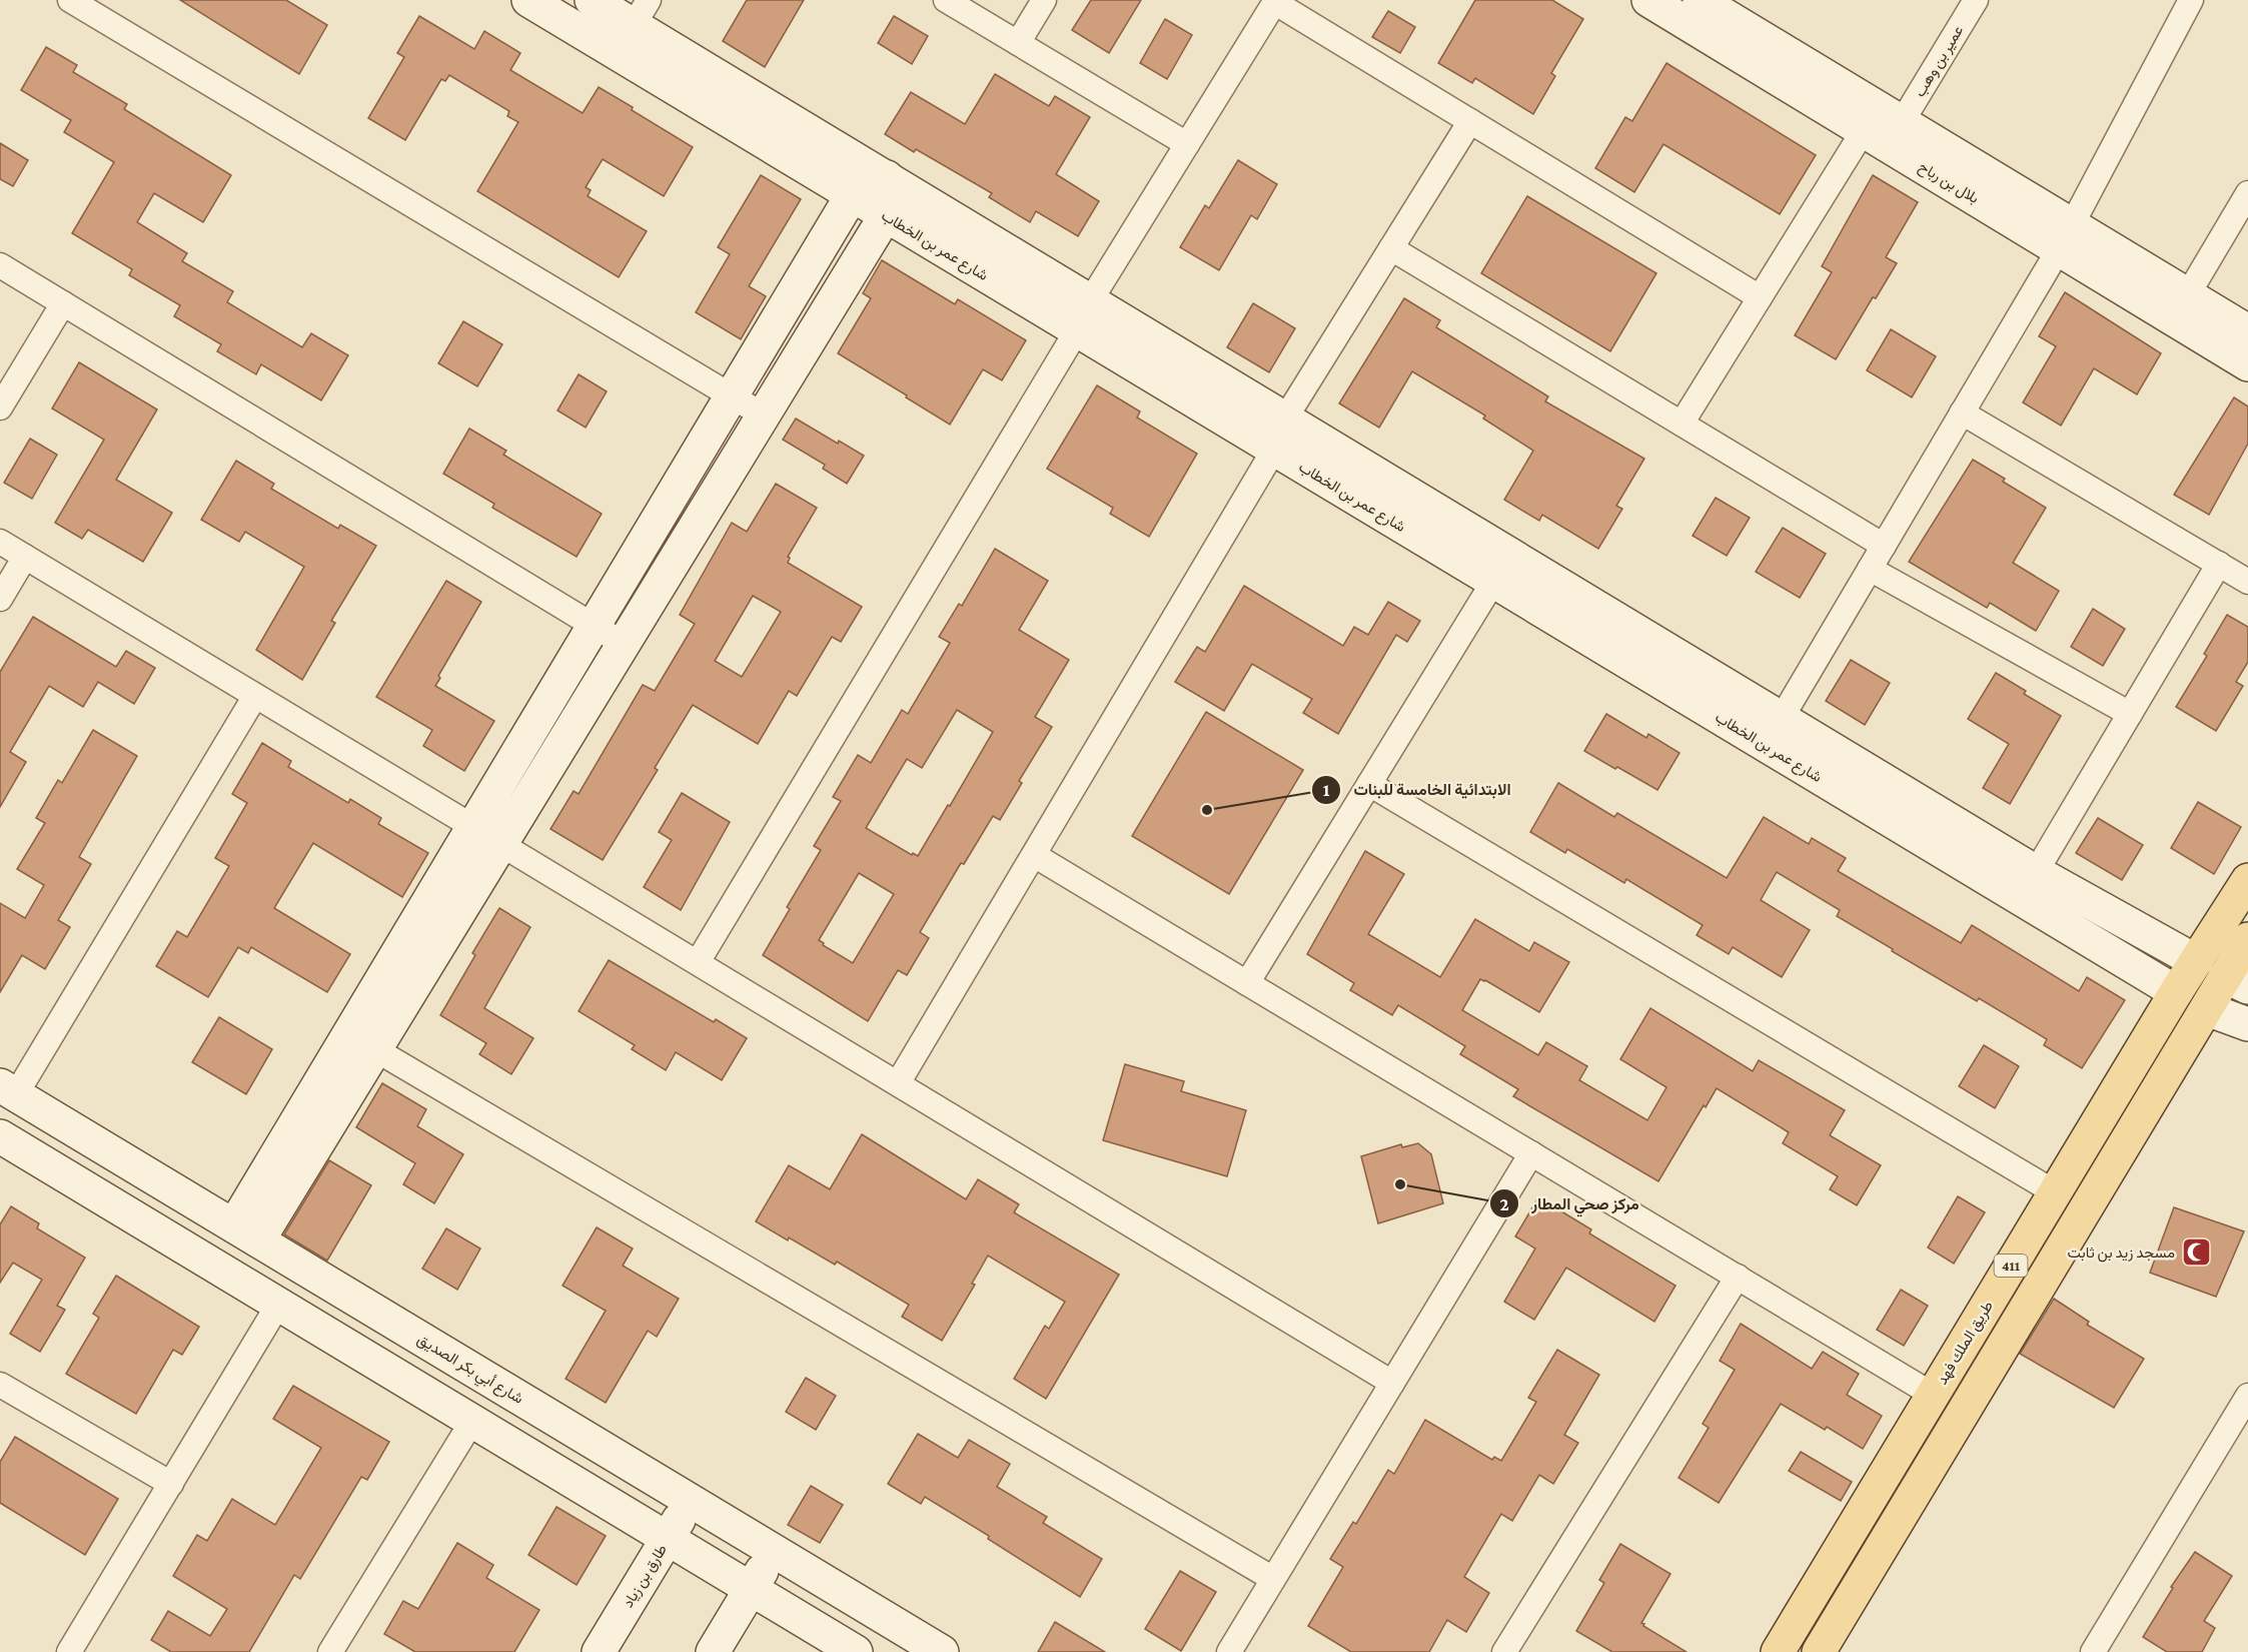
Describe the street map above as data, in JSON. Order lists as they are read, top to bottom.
{
  "streets": {
    "main road": ["411", "طريق الملك فهد"],
    "street": [
      "عمير بن وهب",
      "بلال بن رباح",
      "شارع عمر بن الخطاب",
      "شارع أبي بكر الصديق",
      "طارق بن زياد"
    ]
  },
  "crossings": [
    ["عمير بن وهب", "بلال بن رباح"],
    ["شارع عمر بن الخطاب", "طريق الملك فهد"],
    ["شارع أبي بكر الصديق", "طارق بن زياد"]
  ],
  "places": {
    "other": ["الابتدائية الخامسة للبنات", "مركز صحي المطار"],
    "mosque": ["مسجد زيد بن ثابت"]
  }
}
